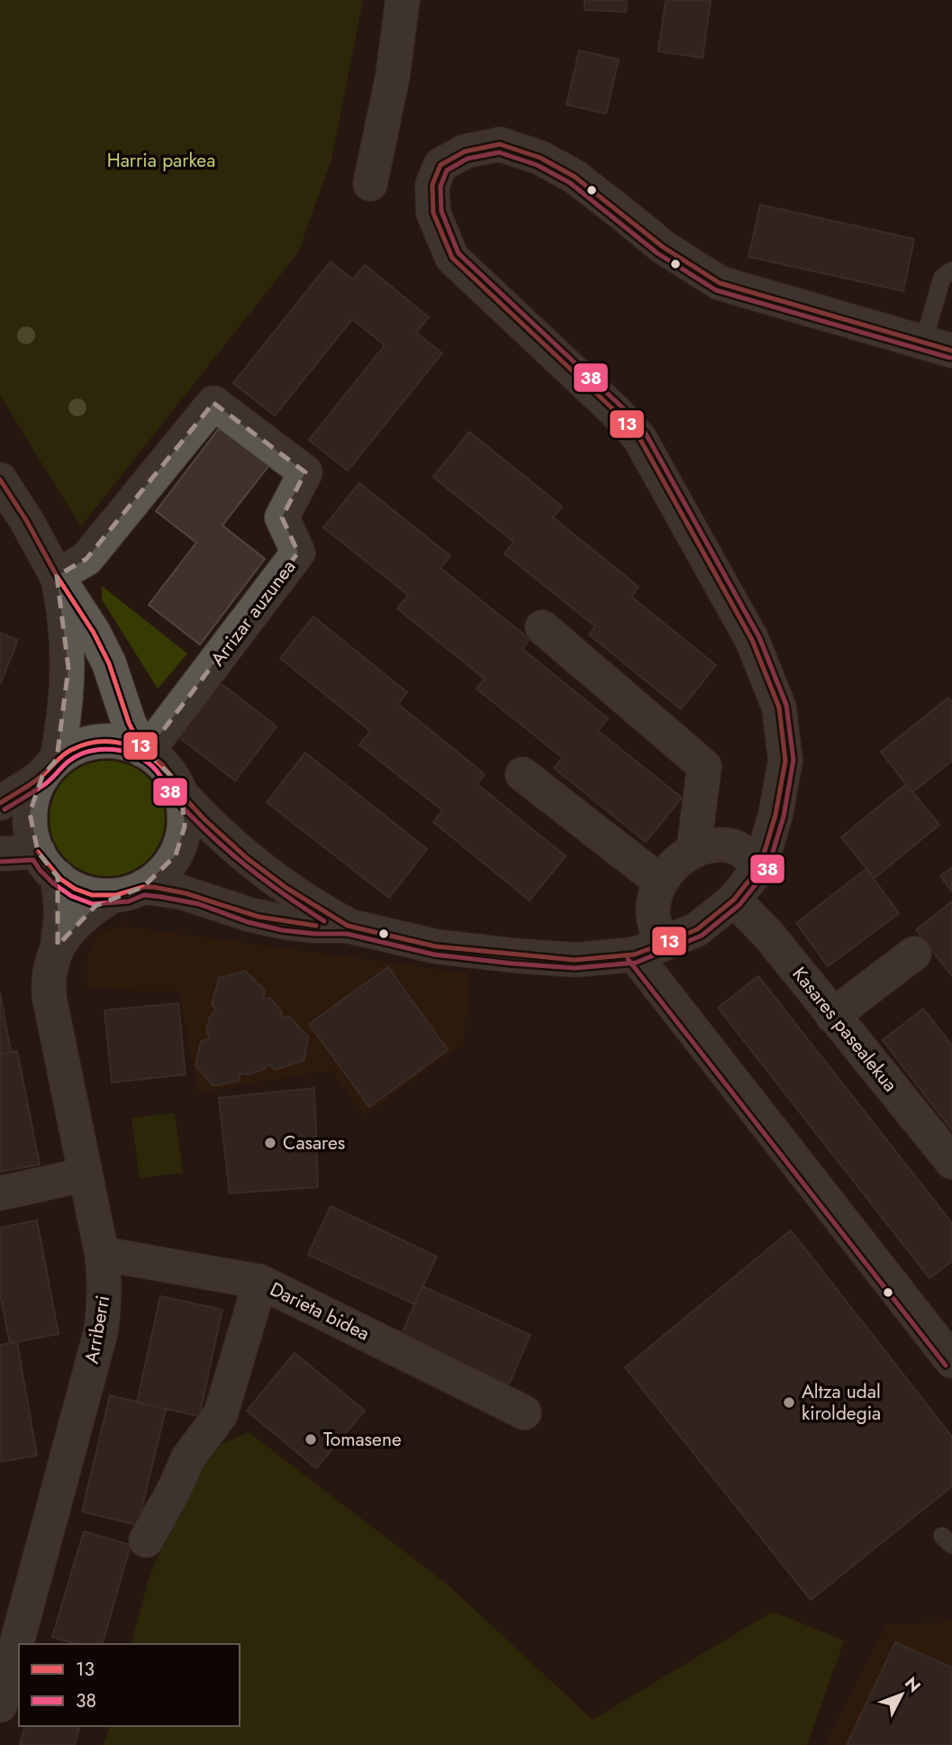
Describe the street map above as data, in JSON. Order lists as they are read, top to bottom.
{
  "streets": {
    "street": [
      "Arrizar auzunea",
      "Kasares pasealekua",
      "Darieta bidea",
      "Arriberri"
    ]
  },
  "crossings": [
    ["Arrizar auzunea", "Arriberri"],
    ["Darieta bidea", "Arriberri"]
  ],
  "parks": ["Harria parkea"],
  "places": ["Casares", "Altza udal kiroldegia", "Tomasene"],
  "lines": ["transit line 13", "transit line 38"],
  "legend": ["13", "38"],
  "north": "top right"
}
